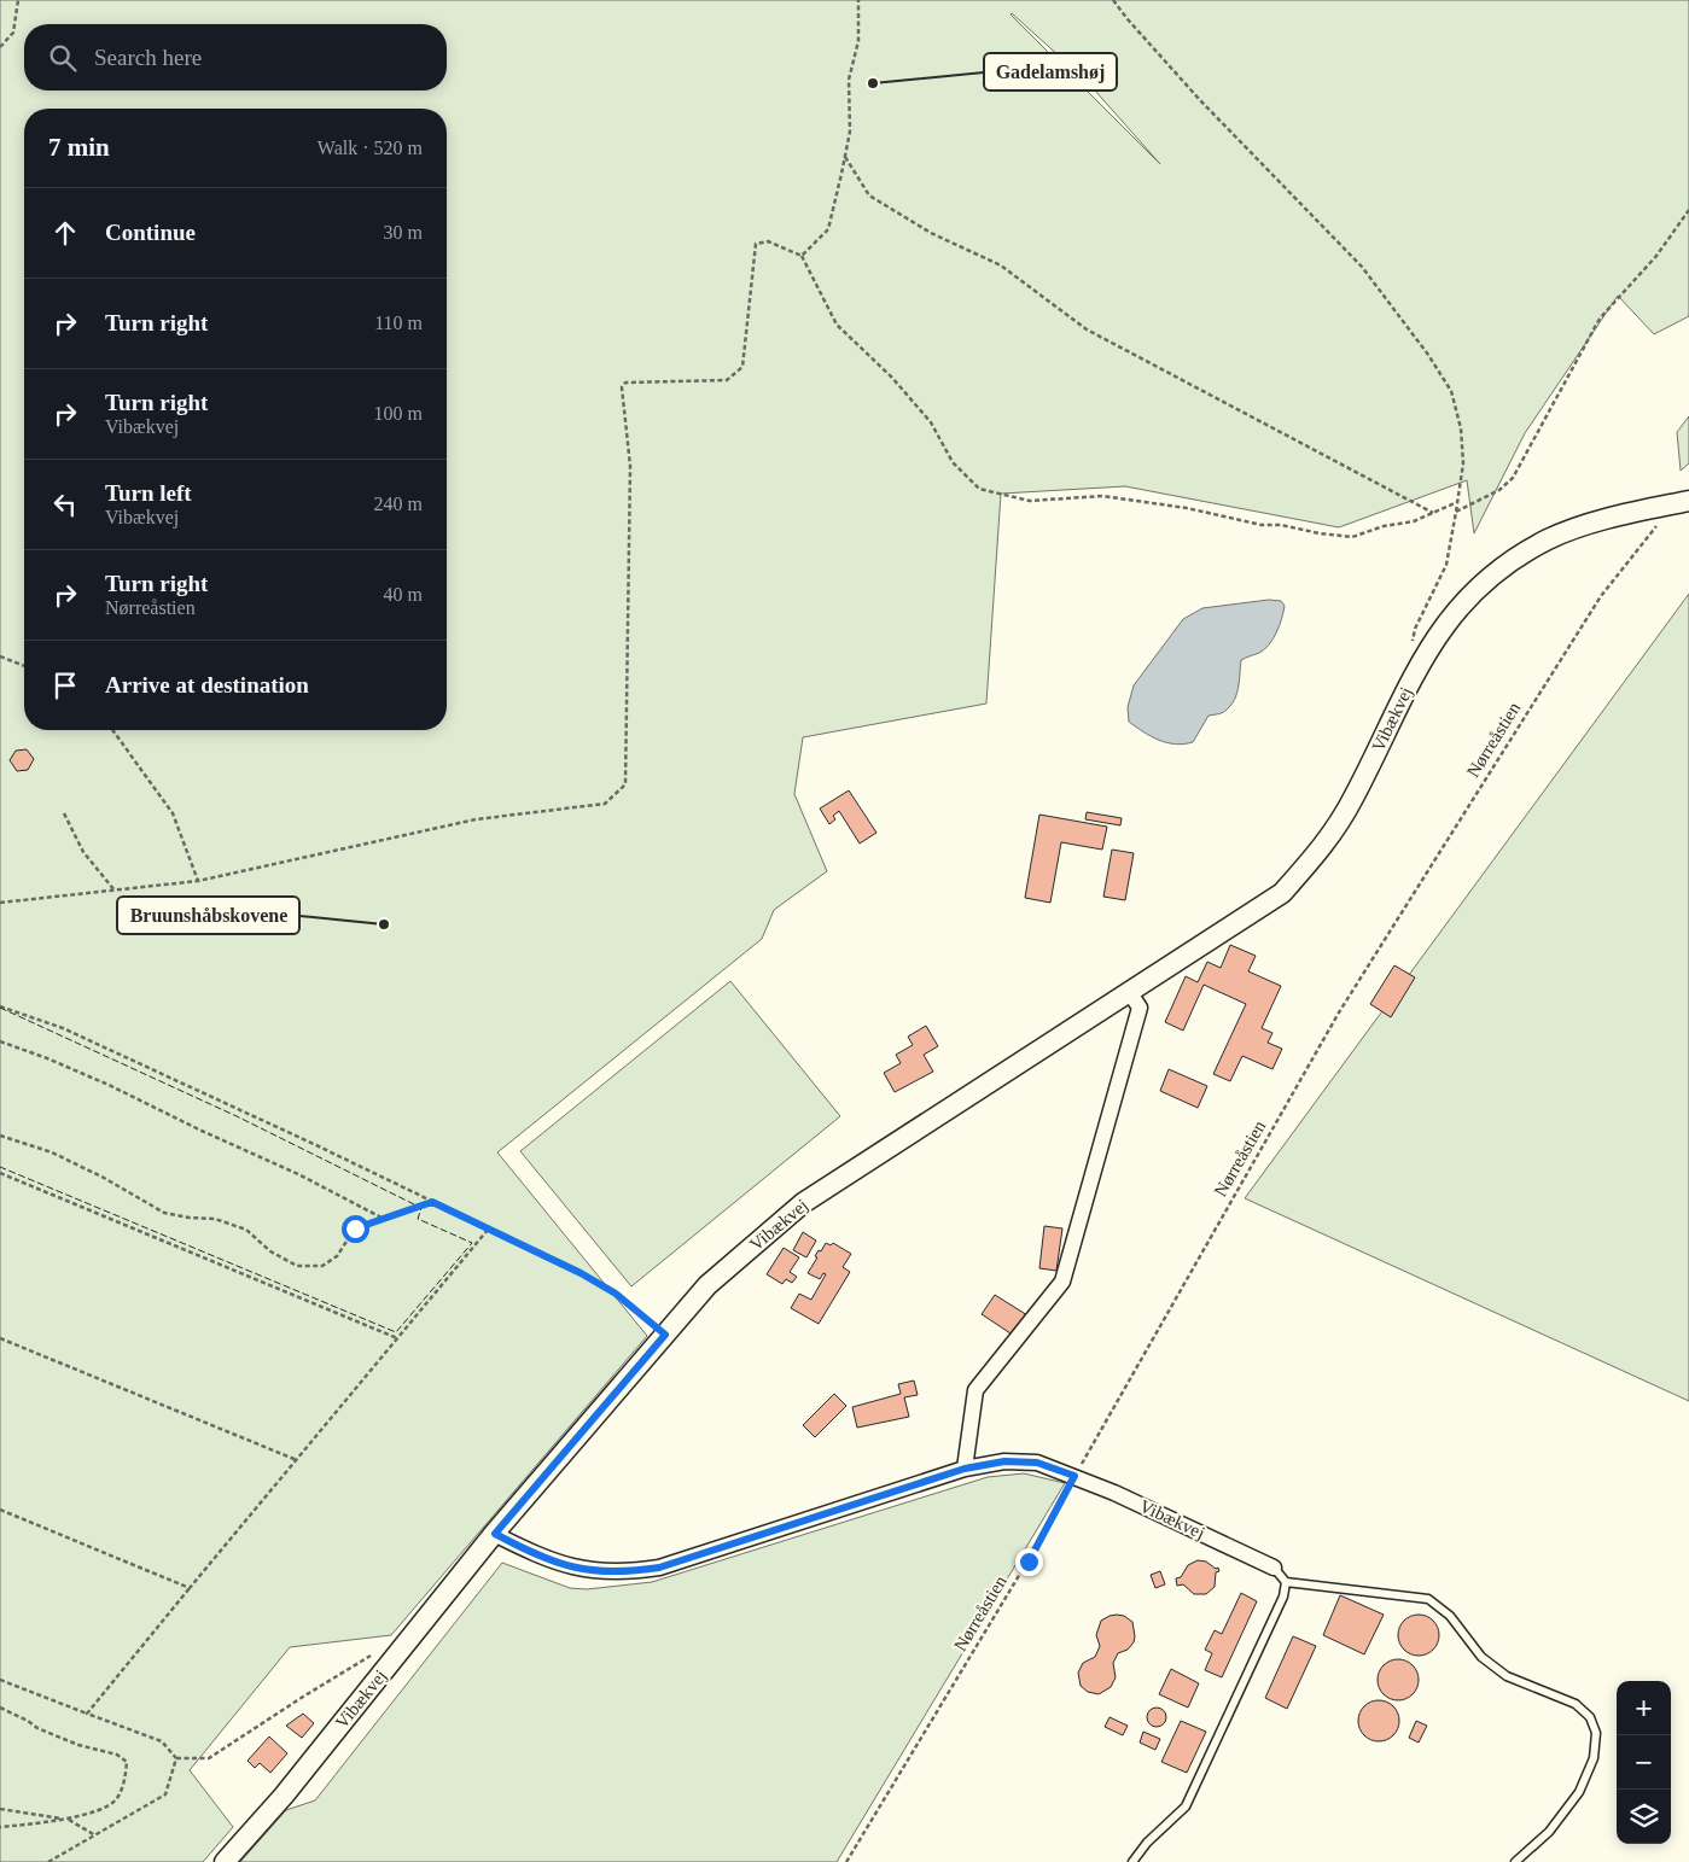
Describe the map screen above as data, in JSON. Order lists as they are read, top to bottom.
{
  "streets": {
    "street": ["Vibækvej"],
    "path": ["Nørreåstien"]
  },
  "crossings": [
    ["Vibækvej", "Nørreåstien"]
  ],
  "places": ["Gadelamshøj", "Bruunshåbskovene"],
  "page": {
    "search": "Search here",
    "heading": ["7 min", "Walk · 520 m"],
    "list": [
      ["Continue", "30 m"],
      ["Turn right", "110 m"],
      ["Turn right", "Vibækvej", "100 m"],
      ["Turn left", "Vibækvej", "240 m"],
      ["Turn right", "Nørreåstien", "40 m"],
      "Arrive at destination"
    ],
    "map_buttons": ["+", "−"]
  }
}
